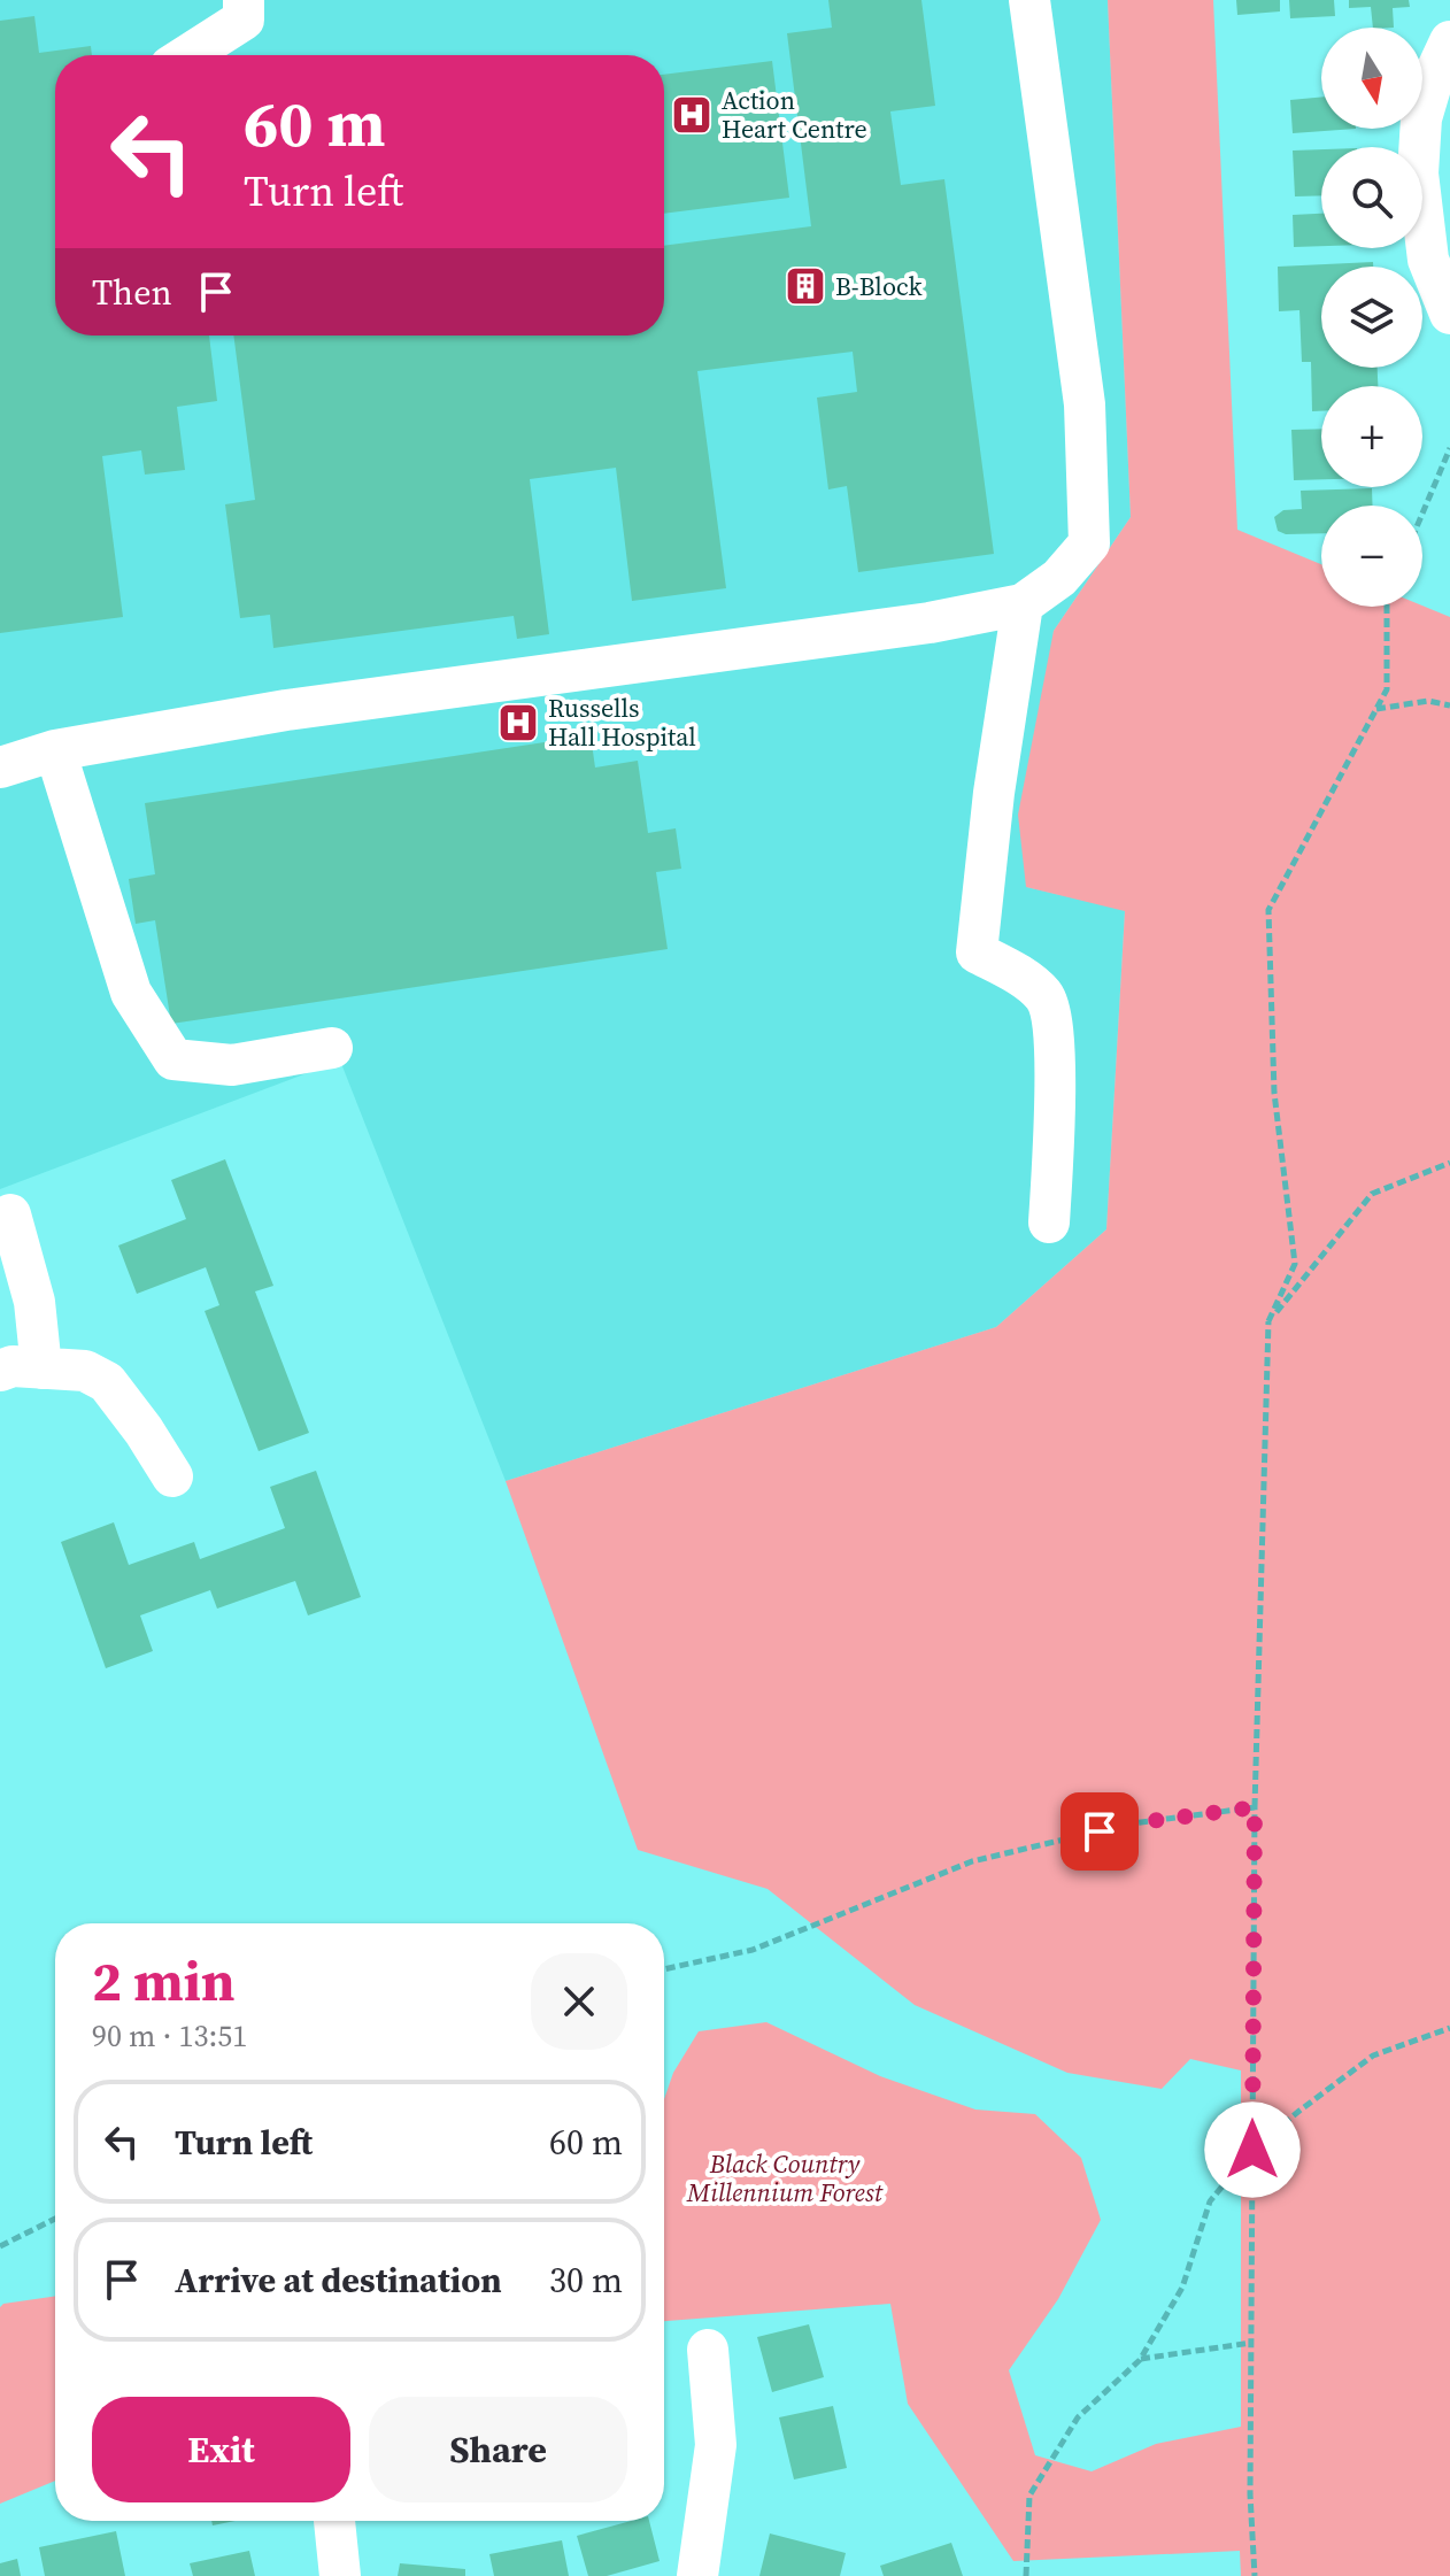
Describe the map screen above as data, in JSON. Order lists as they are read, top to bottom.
{
  "parks": ["Black Country Millennium Forest"],
  "places": {
    "hospital": ["Action Heart Centre", "Russells Hall Hospital"],
    "building": ["B-Block"]
  },
  "north": "bottom",
  "page": {
    "map_buttons": ["+", "−"],
    "turn": ["60 m", "Turn left"],
    "then": "Then",
    "heading": ["2 min", "90 m · 13:51"],
    "list": [
      {
        "name": "Turn left",
        "value": "60 m"
      },
      {
        "name": "Arrive at destination",
        "value": "30 m"
      }
    ],
    "buttons": ["Exit", "Share"]
  }
}
